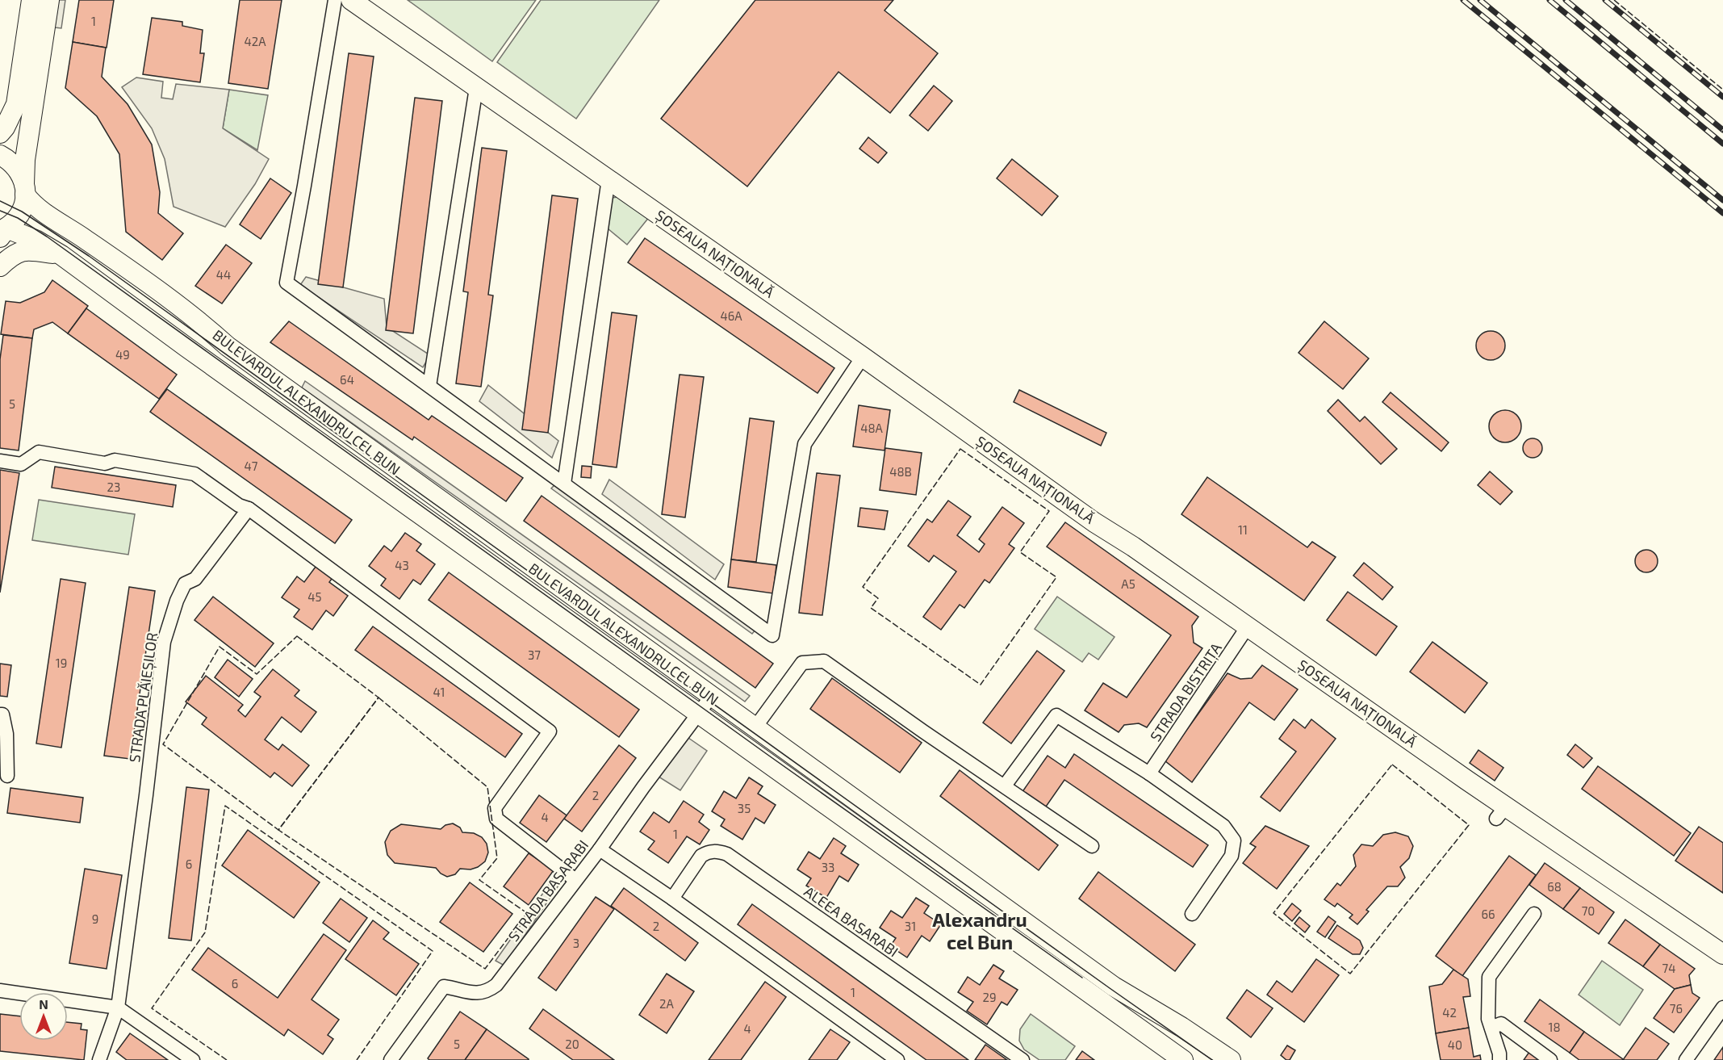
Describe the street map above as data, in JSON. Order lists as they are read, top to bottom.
{
  "streets": {
    "main road": ["ȘOSEAUA NAȚIONALĂ", "BULEVARDUL ALEXANDRU CEL BUN"],
    "street": [
      "STRADA BISTRIȚA",
      "STRADA PLĂIEȘILOR",
      "STRADA BASARABI",
      "ALEEA BASARABI"
    ]
  },
  "crossings": [
    ["ȘOSEAUA NAȚIONALĂ", "STRADA BISTRIȚA"],
    ["BULEVARDUL ALEXANDRU CEL BUN", "STRADA BASARABI"]
  ],
  "districts": ["Alexandru cel Bun"],
  "house_numbers": [
    "1",
    "42A",
    "44",
    "46A",
    "49",
    "64",
    "5",
    "48A",
    "47",
    "48B",
    "23",
    "11",
    "43",
    "A5",
    "45",
    "37",
    "19",
    "41",
    "2",
    "35",
    "4",
    "1",
    "6",
    "33",
    "68",
    "70",
    "66",
    "9",
    "2",
    "31",
    "3",
    "74",
    "6",
    "1",
    "29",
    "2A",
    "76",
    "42",
    "18",
    "4",
    "5",
    "20",
    "40"
  ],
  "north": "top"
}
